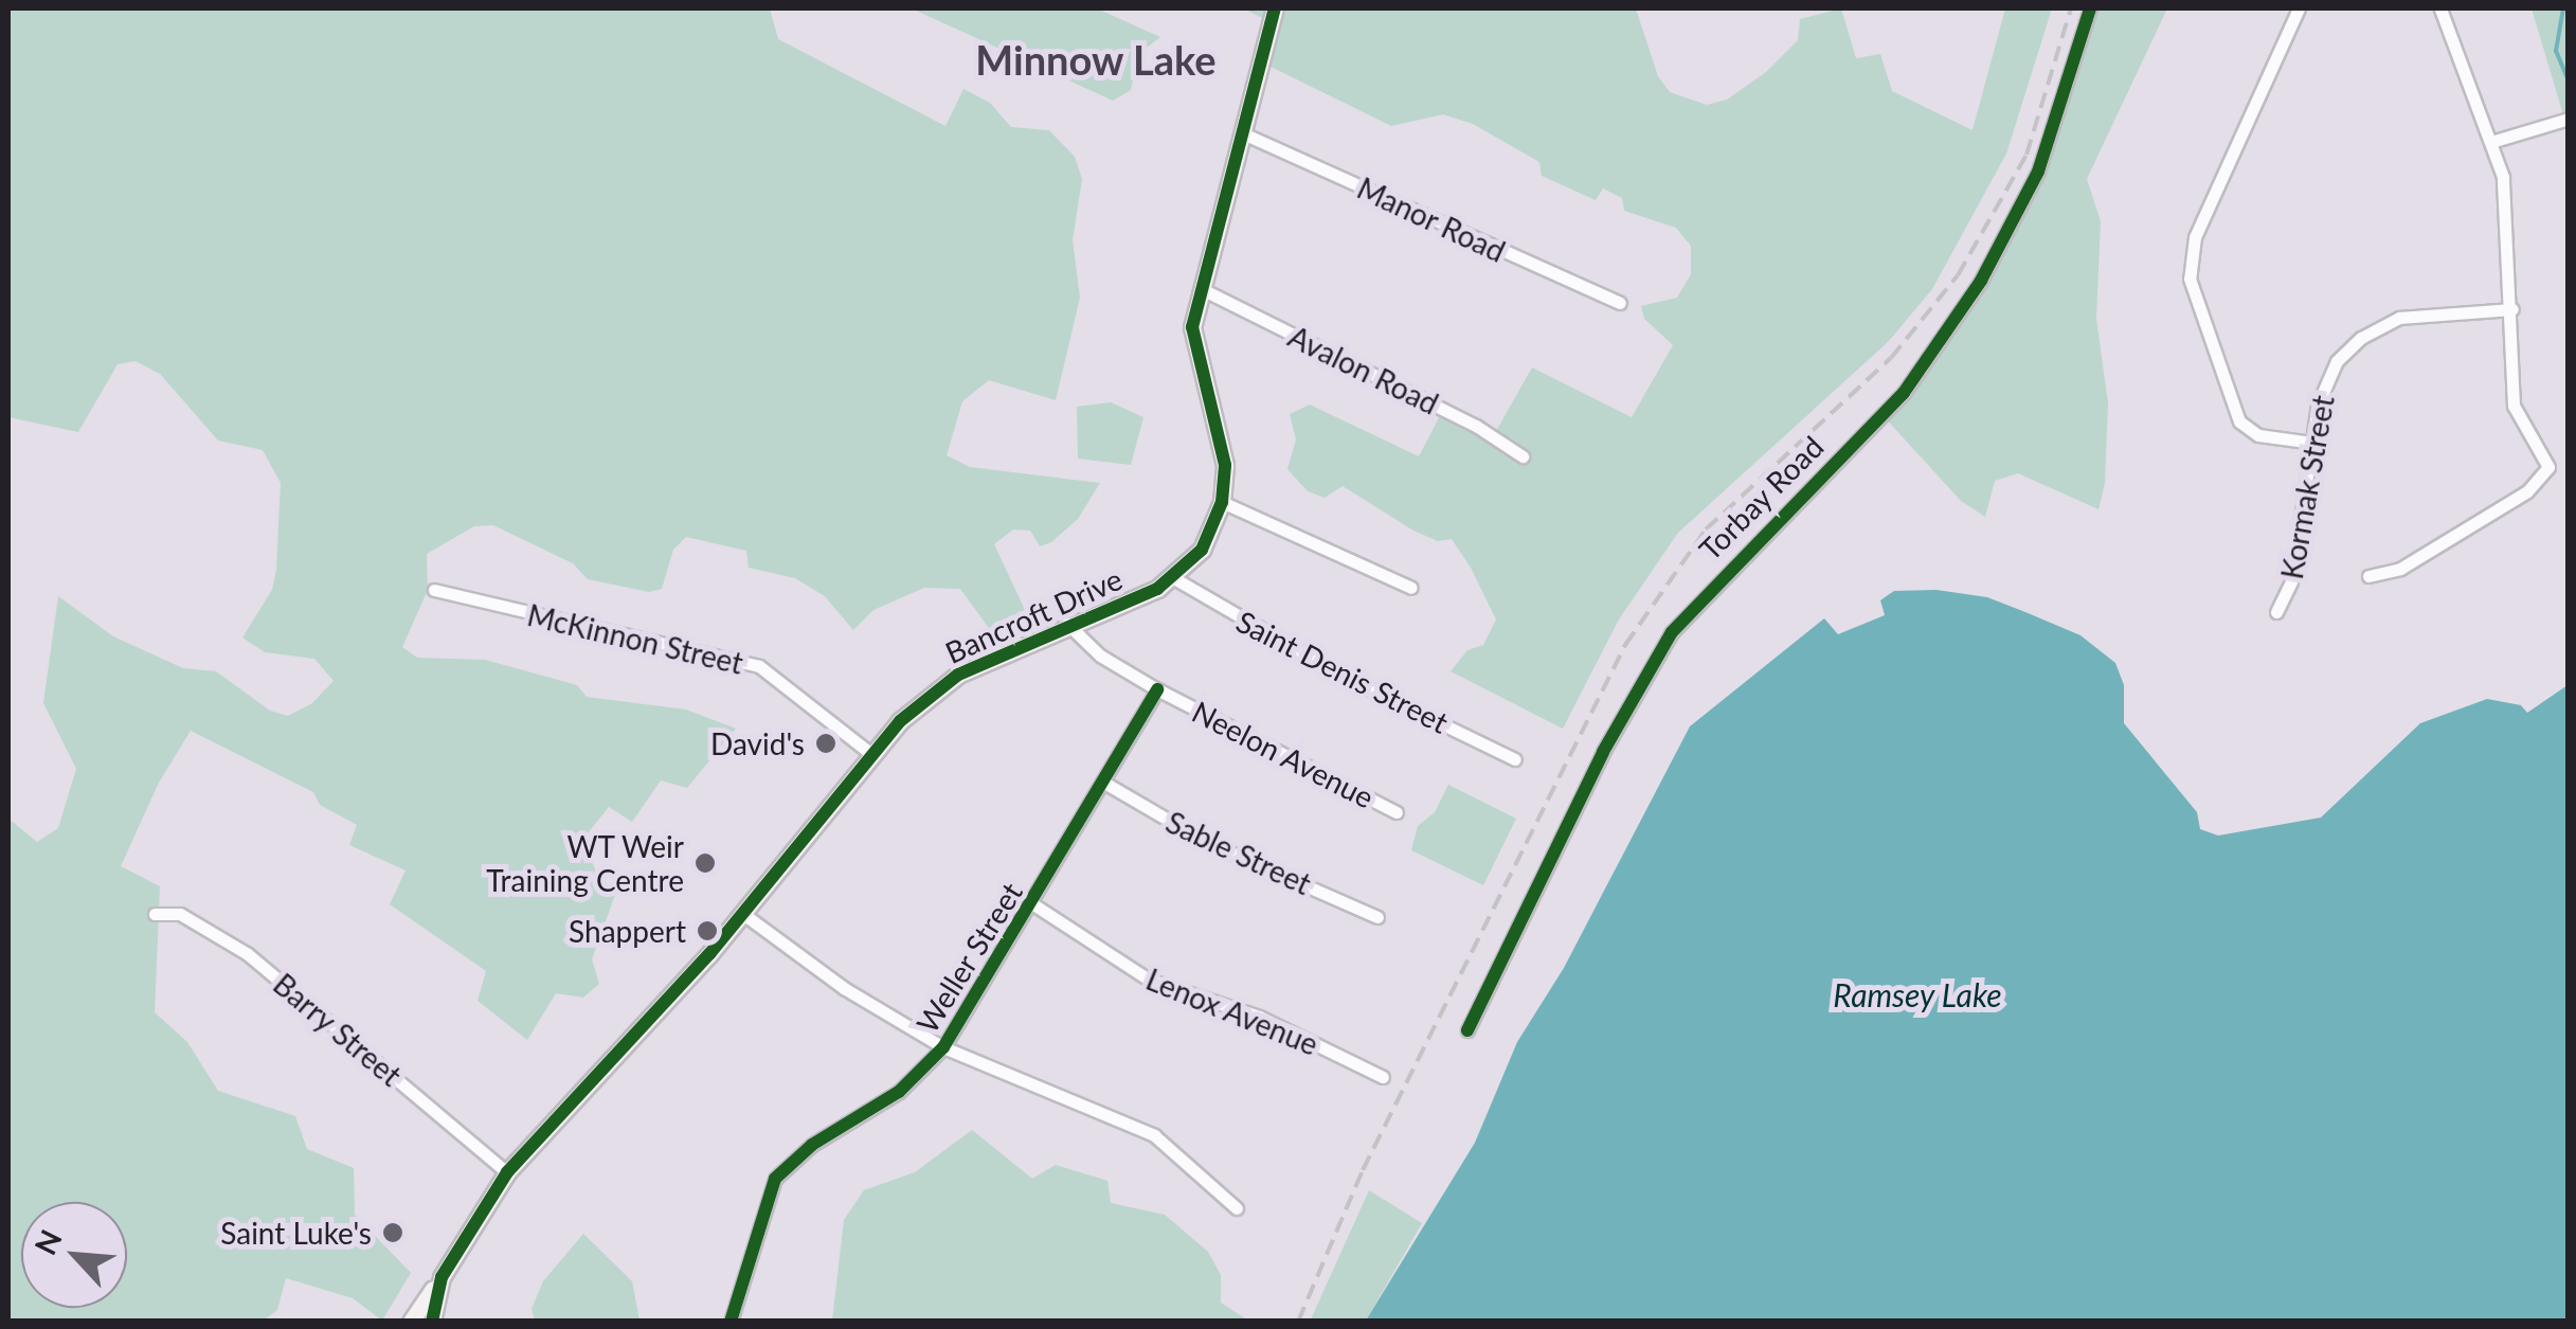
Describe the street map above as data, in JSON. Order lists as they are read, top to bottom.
{
  "streets": {
    "main road": ["Bancroft Drive"],
    "street": [
      "Manor Road",
      "Avalon Road",
      "Kormak Street",
      "Torbay Road",
      "McKinnon Street",
      "Saint Denis Street",
      "Neelon Avenue",
      "Sable Street",
      "Weller Street",
      "Lenox Avenue",
      "Barry Street"
    ]
  },
  "crossings": [
    ["Manor Road", "Bancroft Drive"],
    ["Avalon Road", "Bancroft Drive"],
    ["Bancroft Drive", "McKinnon Street"],
    ["Bancroft Drive", "Saint Denis Street"],
    ["Bancroft Drive", "Neelon Avenue"],
    ["Bancroft Drive", "Barry Street"],
    ["Neelon Avenue", "Weller Street"],
    ["Sable Street", "Weller Street"],
    ["Weller Street", "Lenox Avenue"]
  ],
  "districts": ["Minnow Lake"],
  "water": ["Ramsey Lake"],
  "places": [
    "David's",
    "WT Weir Training Centre",
    "Shappert",
    "Saint Luke's"
  ],
  "north": "top left"
}
